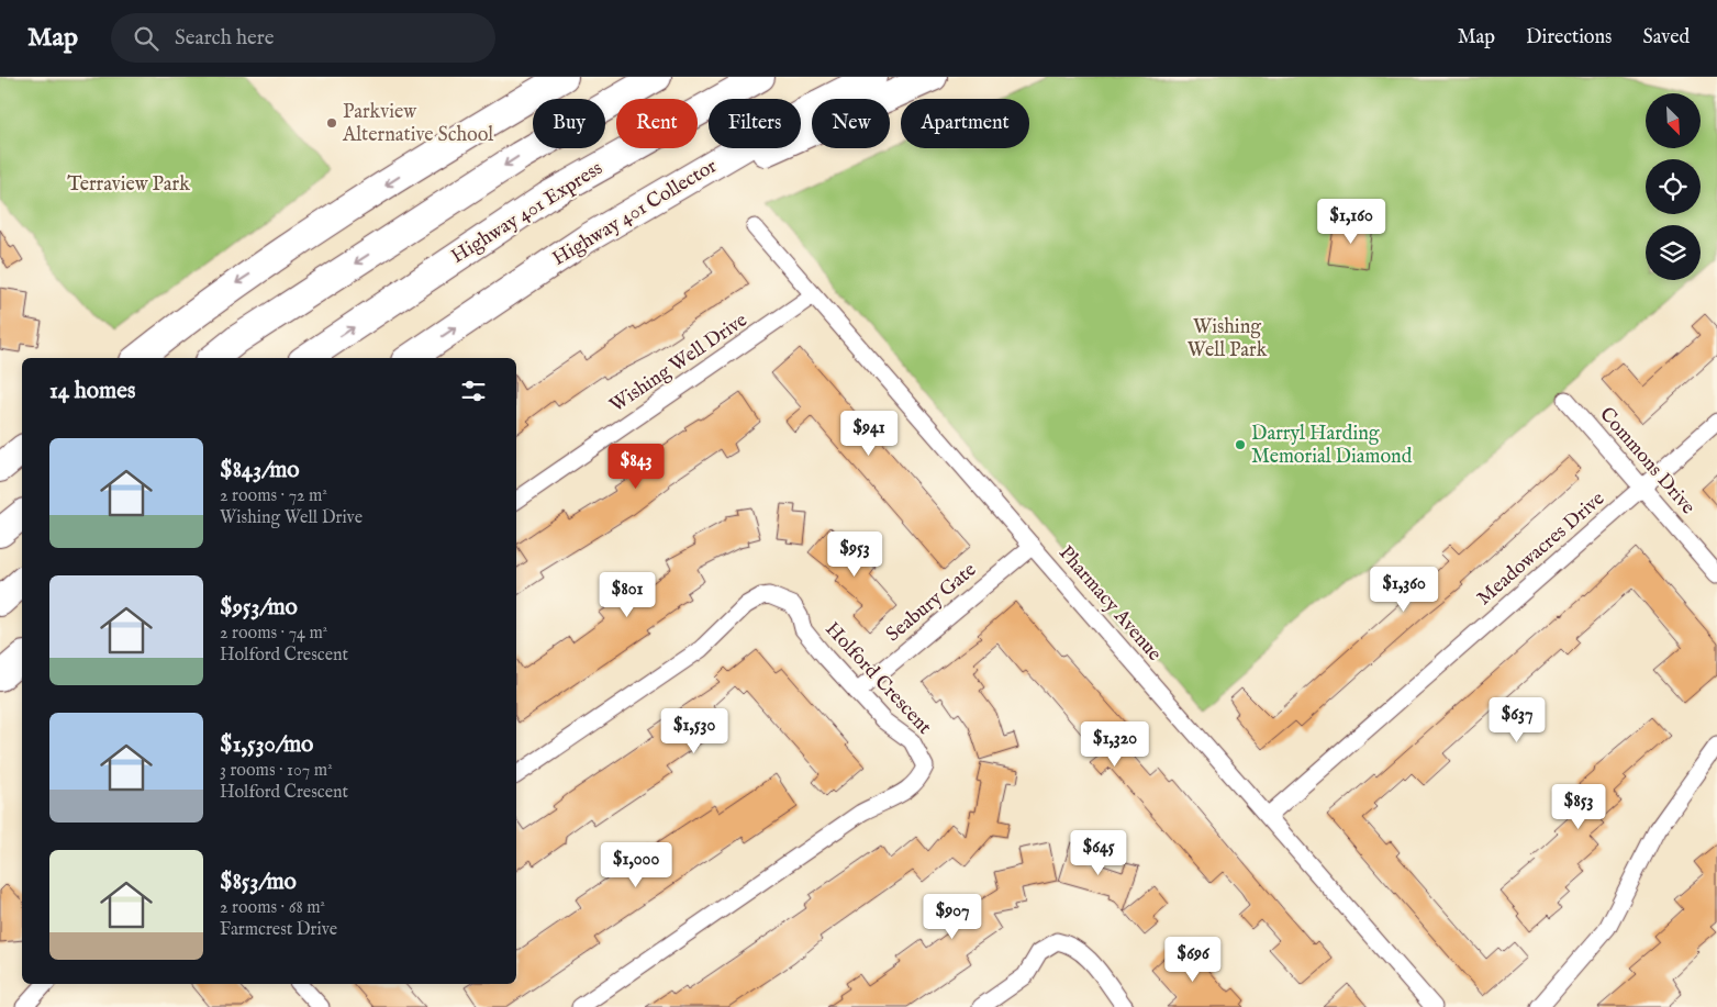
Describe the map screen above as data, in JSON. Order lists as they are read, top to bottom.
{
  "streets": {
    "highway": ["Highway 401 Express", "Highway 401 Collector"],
    "street": [
      "Wishing Well Drive",
      "Commons Drive",
      "Meadowacres Drive",
      "Seabury Gate",
      "Pharmacy Avenue",
      "Holford Crescent"
    ]
  },
  "crossings": [
    ["Wishing Well Drive", "Pharmacy Avenue"],
    ["Commons Drive", "Meadowacres Drive"],
    ["Meadowacres Drive", "Pharmacy Avenue"],
    ["Seabury Gate", "Pharmacy Avenue"],
    ["Seabury Gate", "Holford Crescent"]
  ],
  "parks": ["Terraview Park", "Wishing Well Park"],
  "places": ["Parkview Alternative School", "Darryl Harding Memorial Diamond"],
  "north": "bottom right",
  "page": {
    "header": "Map",
    "search": "Search here",
    "nav": ["Map", "Directions", "Saved"],
    "chip": [
      "Buy",
      "Rent",
      "Filters",
      "New",
      "Apartment"
    ],
    "price": [
      "$1,160",
      "$941",
      "$843",
      "$953",
      "$1,360",
      "$801",
      "$637",
      "$1,530",
      "$1,320",
      "$853",
      "$645",
      "$1,000",
      "$907",
      "$696"
    ],
    "heading": "14 homes",
    "list": [
      {
        "name": "$843/mo",
        "note": "2 rooms · 72 m² · Wishing Well Drive"
      },
      {
        "name": "$953/mo",
        "note": "2 rooms · 74 m² · Holford Crescent"
      },
      {
        "name": "$1,530/mo",
        "note": "3 rooms · 107 m² · Holford Crescent"
      },
      {
        "name": "$853/mo",
        "note": "2 rooms · 68 m² · Farmcrest Drive"
      }
    ]
  }
}
